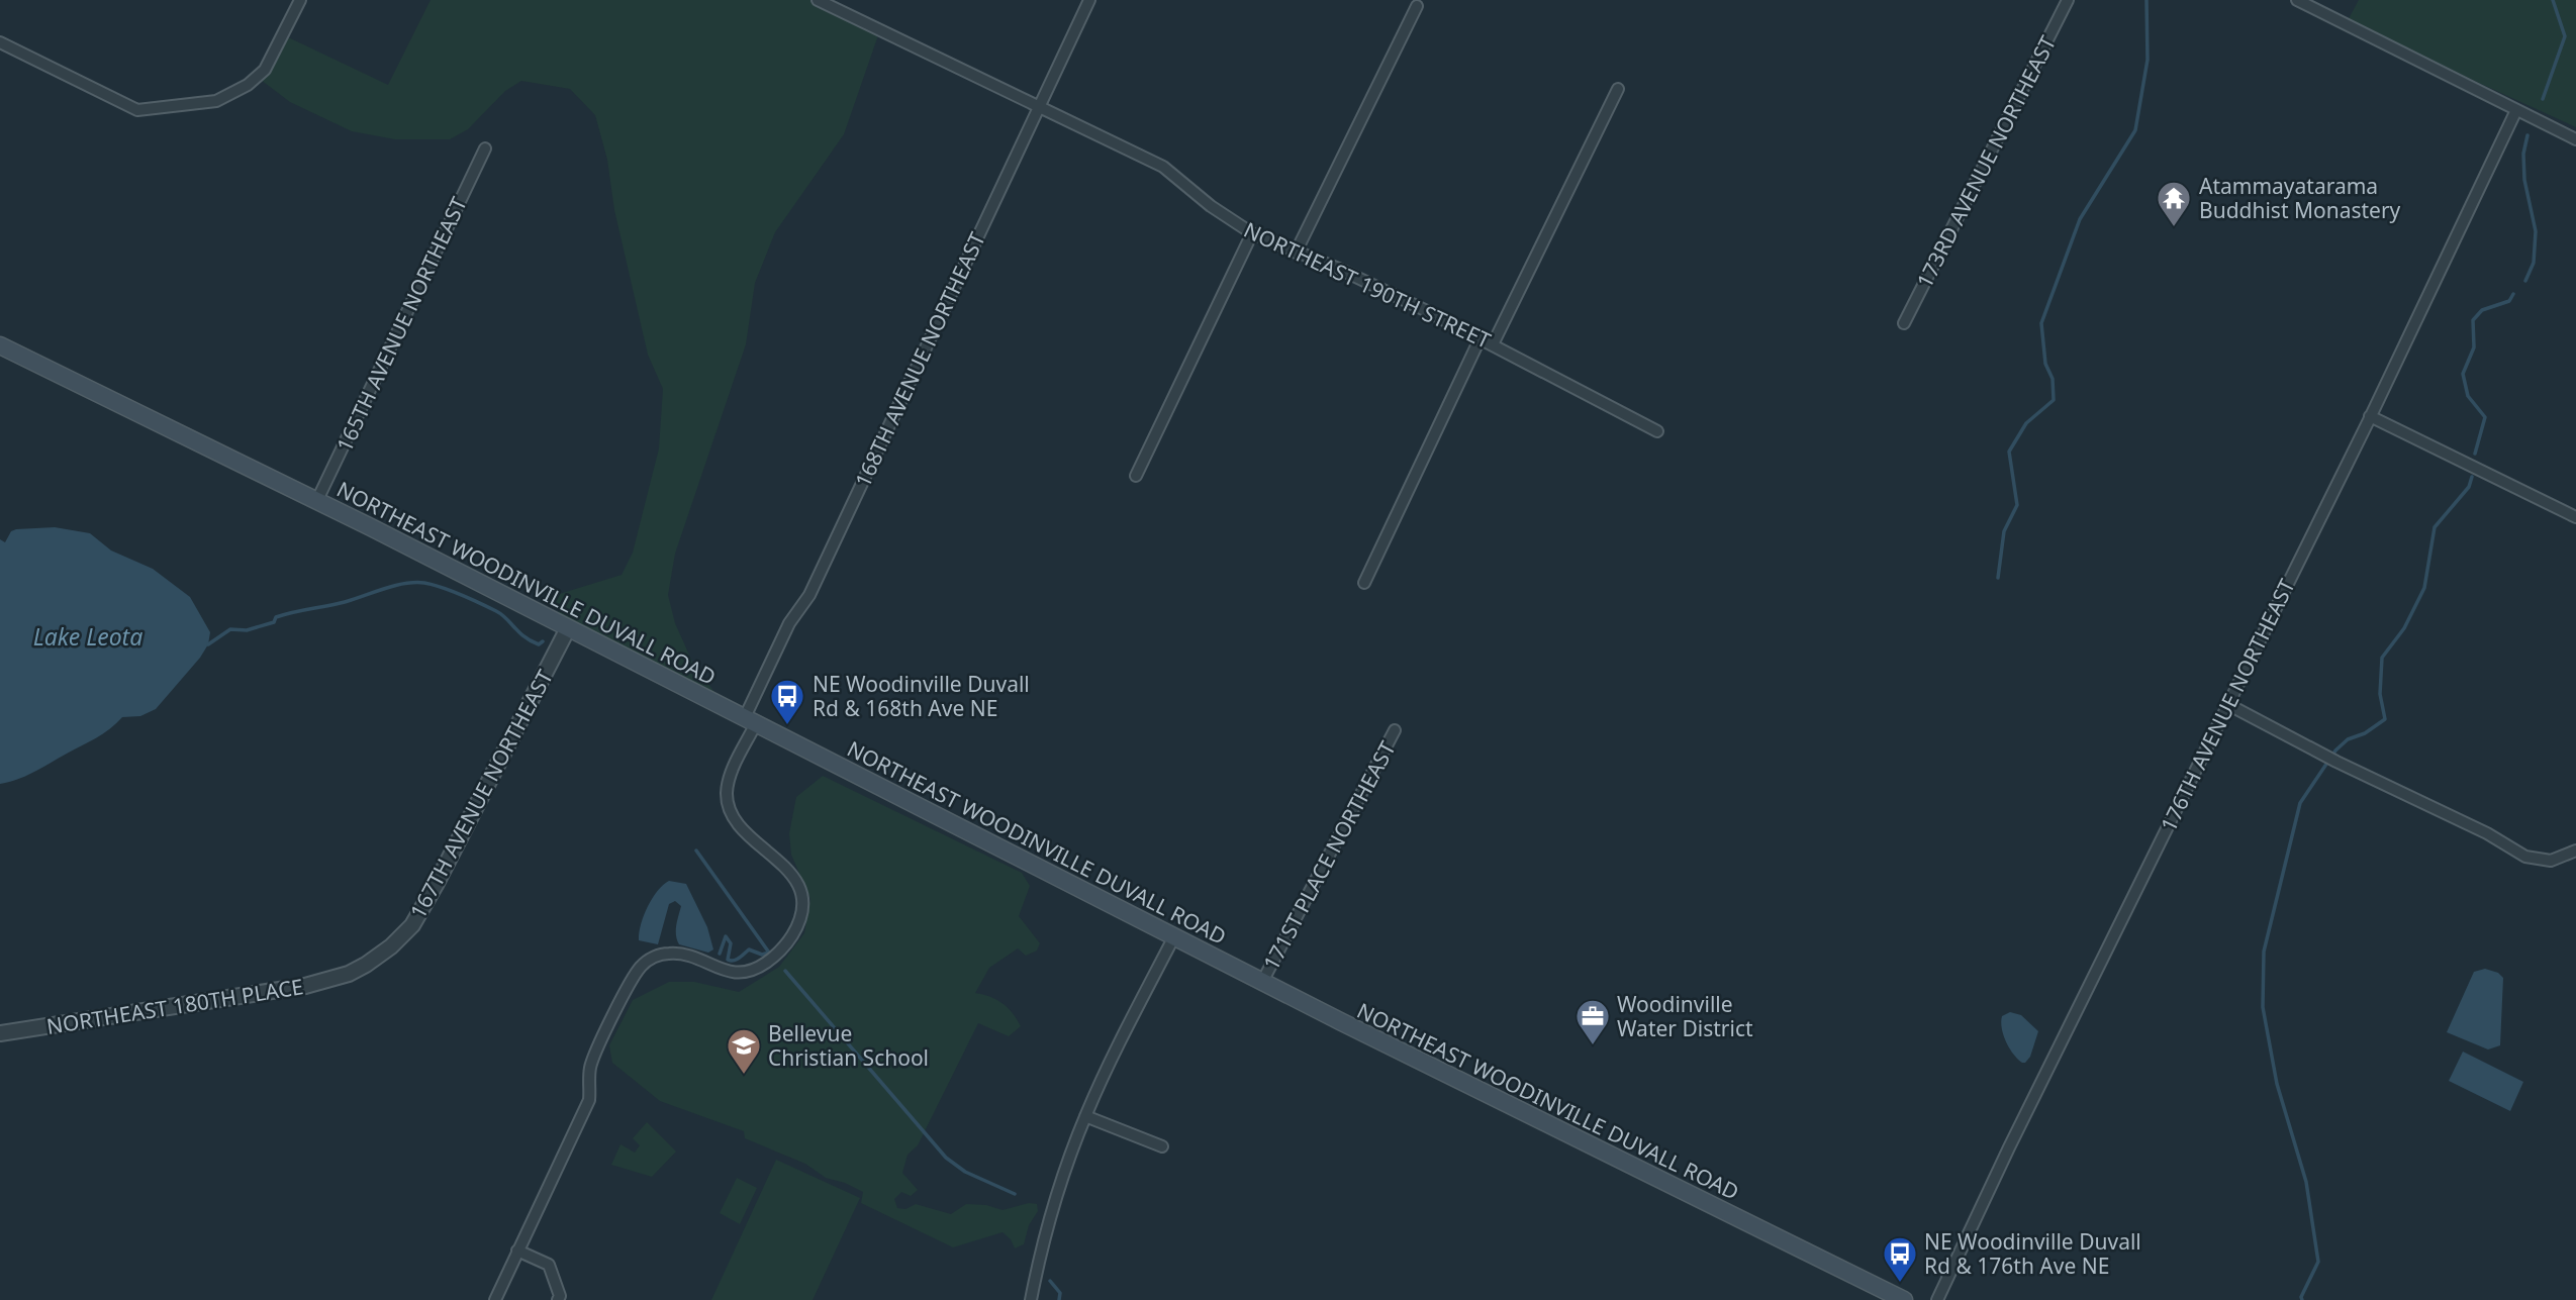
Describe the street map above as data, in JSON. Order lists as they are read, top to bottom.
{
  "streets": {
    "main road": ["NORTHEAST WOODINVILLE DUVALL ROAD"],
    "street": [
      "173RD AVENUE NORTHEAST",
      "NORTHEAST 190TH STREET",
      "165TH AVENUE NORTHEAST",
      "168TH AVENUE NORTHEAST",
      "176TH AVENUE NORTHEAST",
      "167TH AVENUE NORTHEAST",
      "171ST PLACE NORTHEAST",
      "NORTHEAST 180TH PLACE"
    ]
  },
  "crossings": [
    ["NORTHEAST 190TH STREET", "168TH AVENUE NORTHEAST"],
    ["165TH AVENUE NORTHEAST", "NORTHEAST WOODINVILLE DUVALL ROAD"],
    ["168TH AVENUE NORTHEAST", "NORTHEAST WOODINVILLE DUVALL ROAD"],
    ["NORTHEAST WOODINVILLE DUVALL ROAD", "167TH AVENUE NORTHEAST"],
    ["NORTHEAST WOODINVILLE DUVALL ROAD", "171ST PLACE NORTHEAST"],
    ["167TH AVENUE NORTHEAST", "NORTHEAST 180TH PLACE"]
  ],
  "water": ["Lake Leota"],
  "places": {
    "temple": ["Atammayatarama Buddhist Monastery"],
    "bus stop": ["NE Woodinville Duvall Rd & 168th Ave NE", "NE Woodinville Duvall Rd & 176th Ave NE"],
    "office": ["Woodinville Water District"],
    "school or university": ["Bellevue Christian School"]
  }
}
